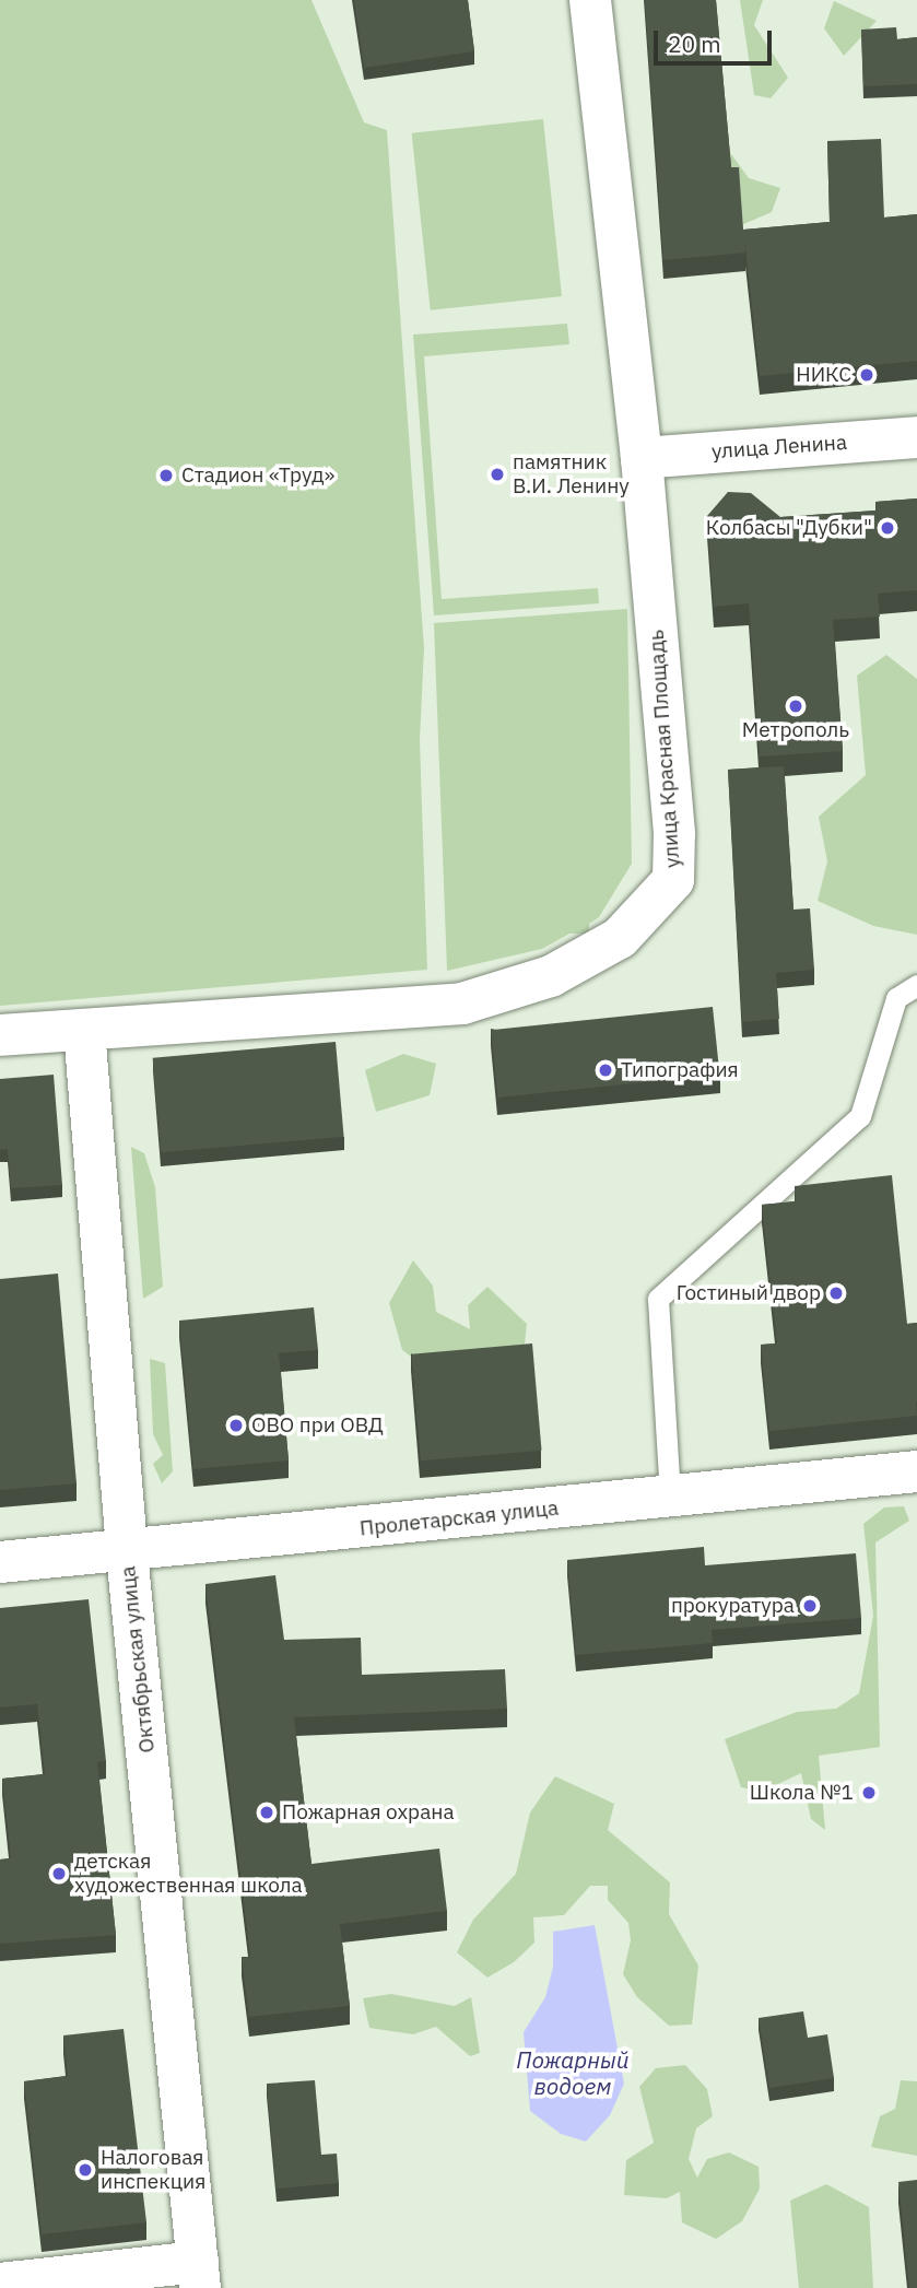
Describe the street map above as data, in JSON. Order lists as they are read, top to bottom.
{
  "streets": {
    "street": [
      "улица Ленина",
      "улица Красная Площадь",
      "Пролетарская улица",
      "Октябрьская улица"
    ]
  },
  "crossings": [
    ["улица Ленина", "улица Красная Площадь"],
    ["улица Красная Площадь", "Октябрьская улица"],
    ["Пролетарская улица", "Октябрьская улица"]
  ],
  "water": ["Пожарный водоем"],
  "places": [
    "НИКС",
    "памятник В.И. Ленину",
    "Стадион «Труд»",
    "Колбасы \"Дубки\"",
    "Метрополь",
    "Типография",
    "Гостиный двор",
    "ОВО при ОВД",
    "прокуратура",
    "Школа №1",
    "Пожарная охрана",
    "детская художественная школа",
    "Налоговая инспекция"
  ],
  "scale_bar": "20 m"
}
